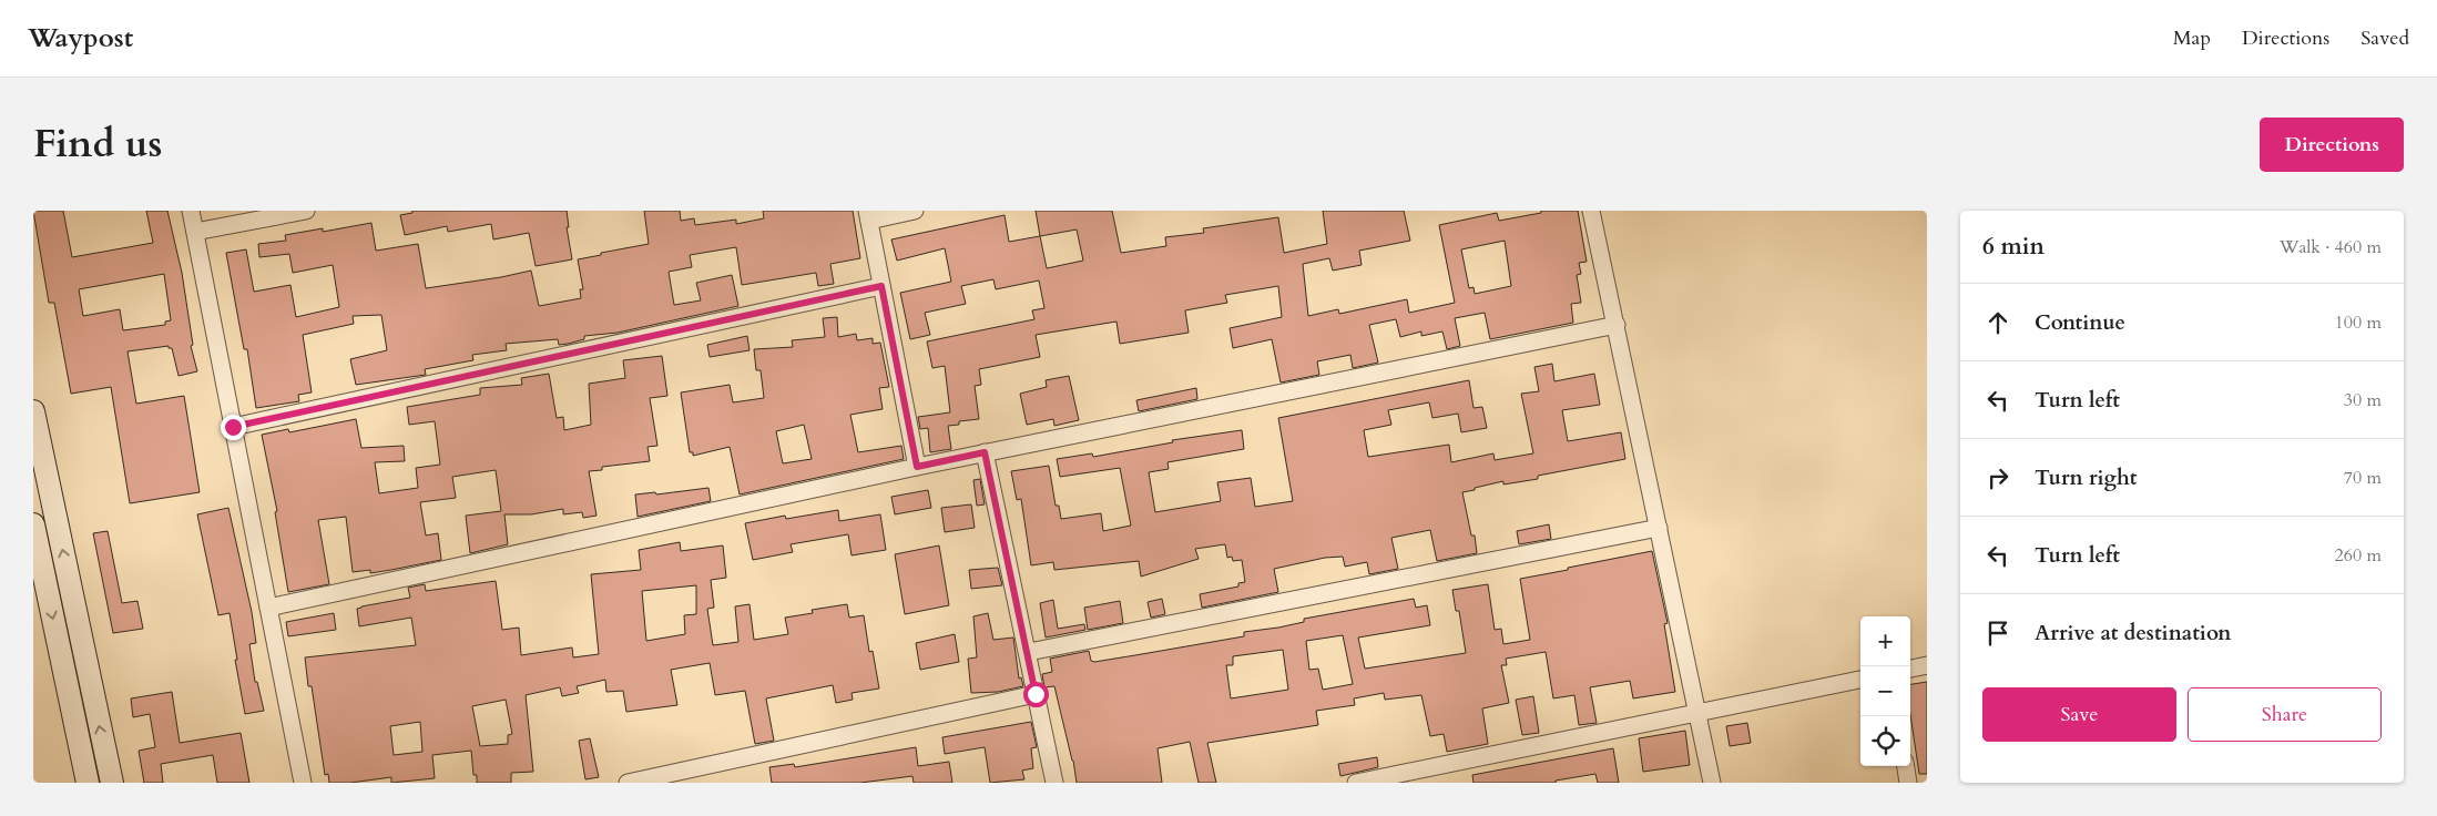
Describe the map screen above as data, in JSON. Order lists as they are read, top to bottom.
{
  "page": {
    "header": "Waypost",
    "nav": ["Map", "Directions", "Saved"],
    "title": "Find us",
    "buttons": [
      "Directions",
      ["Save", "Share"]
    ],
    "heading": ["6 min", "Walk · 460 m"],
    "list": [
      ["Continue", "100 m"],
      ["Turn left", "30 m"],
      ["Turn right", "70 m"],
      ["Turn left", "260 m"],
      "Arrive at destination"
    ],
    "map_buttons": ["+", "−"]
  }
}
